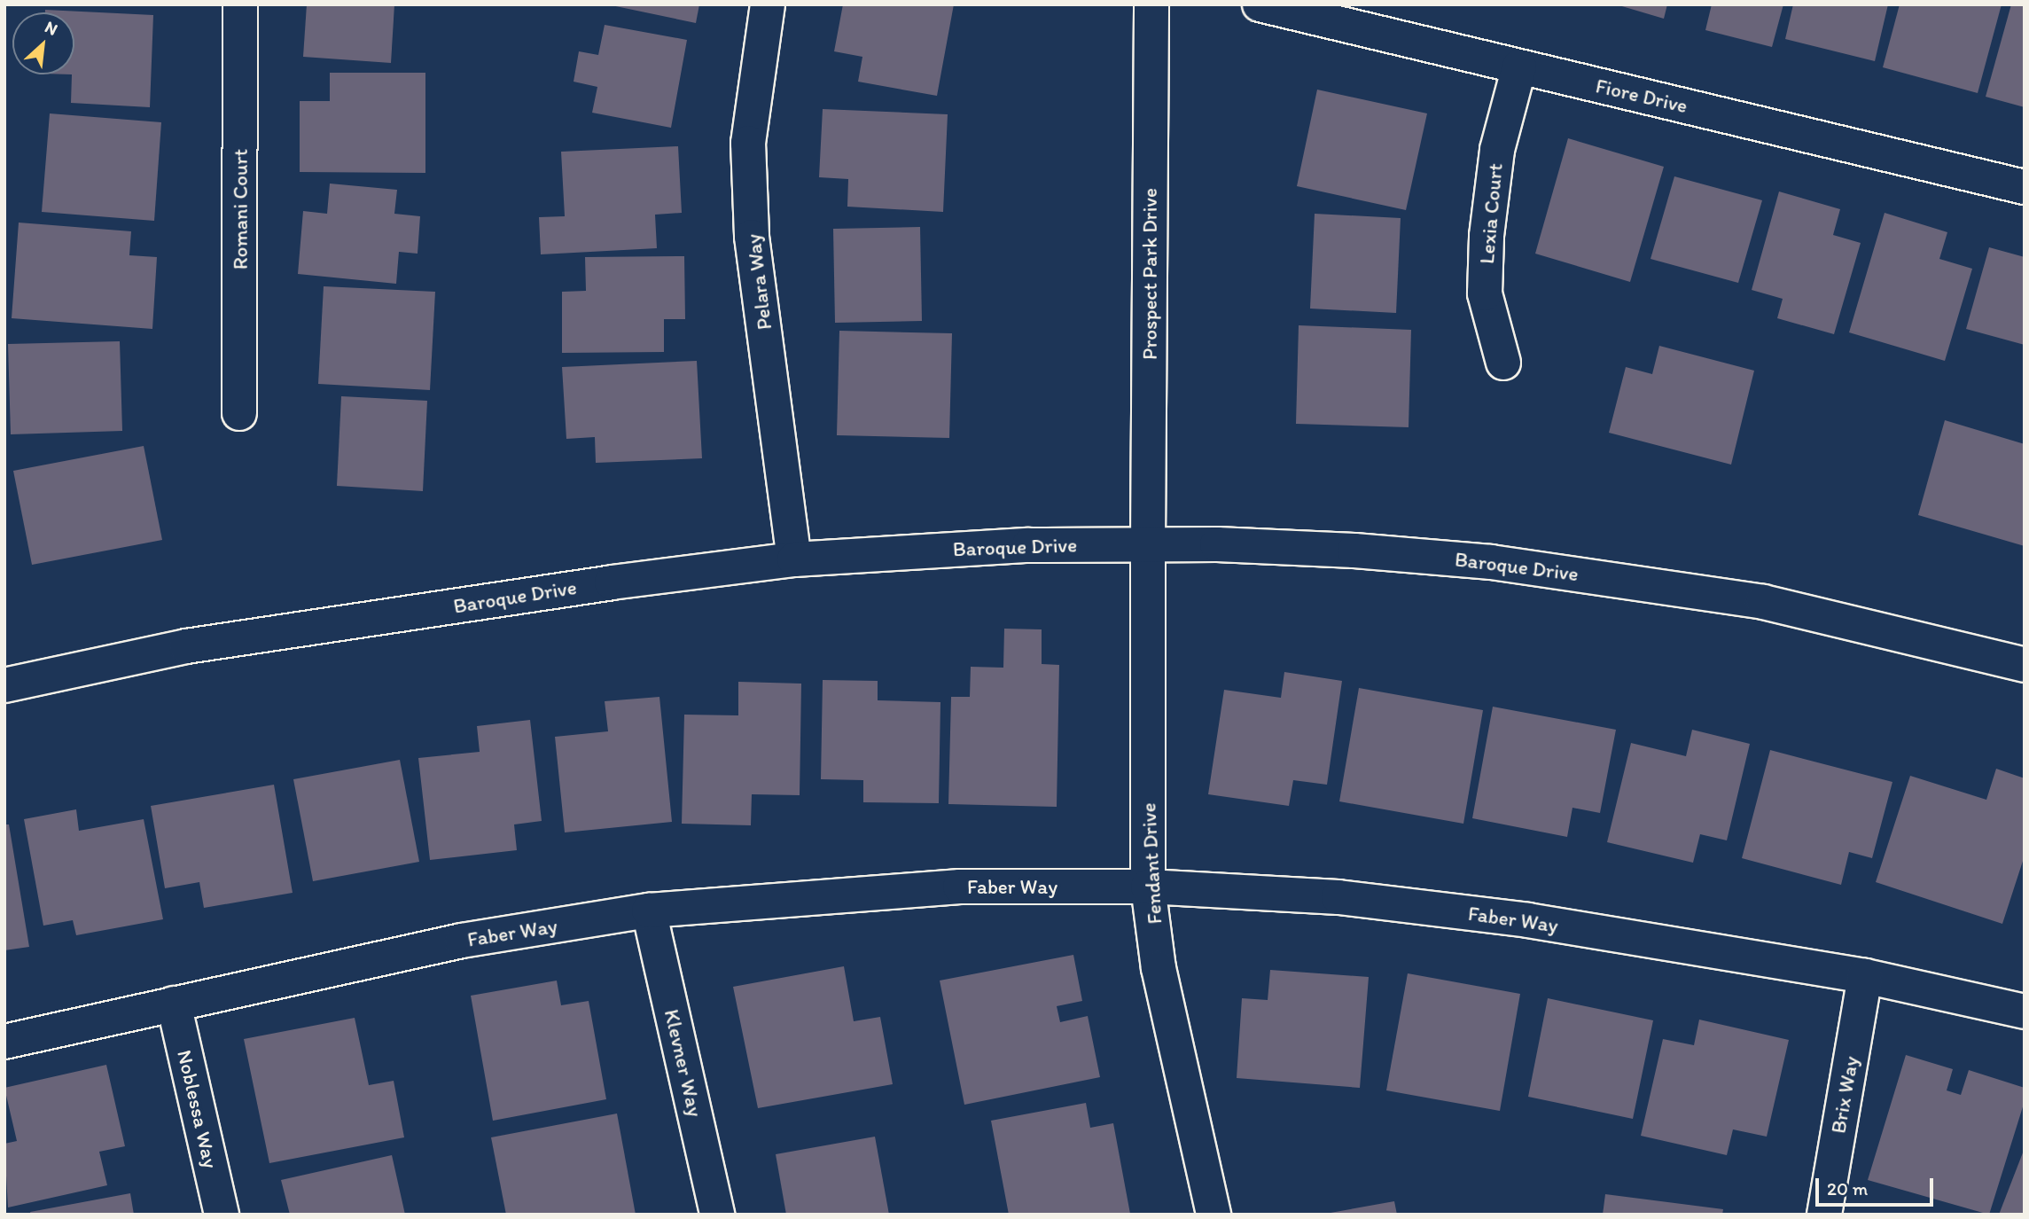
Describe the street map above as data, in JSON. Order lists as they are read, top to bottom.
{
  "streets": {
    "street": [
      "Fiore Drive",
      "Romani Court",
      "Lexia Court",
      "Prospect Park Drive",
      "Pelara Way",
      "Baroque Drive",
      "Fendant Drive",
      "Faber Way",
      "Klevner Way",
      "Brix Way",
      "Noblessa Way"
    ]
  },
  "crossings": [
    ["Fiore Drive", "Lexia Court"],
    ["Prospect Park Drive", "Baroque Drive"],
    ["Prospect Park Drive", "Fendant Drive"],
    ["Pelara Way", "Baroque Drive"],
    ["Baroque Drive", "Fendant Drive"],
    ["Fendant Drive", "Faber Way"],
    ["Faber Way", "Klevner Way"],
    ["Faber Way", "Brix Way"],
    ["Faber Way", "Noblessa Way"]
  ],
  "scale_bar": "20 m",
  "north": "top right"
}
